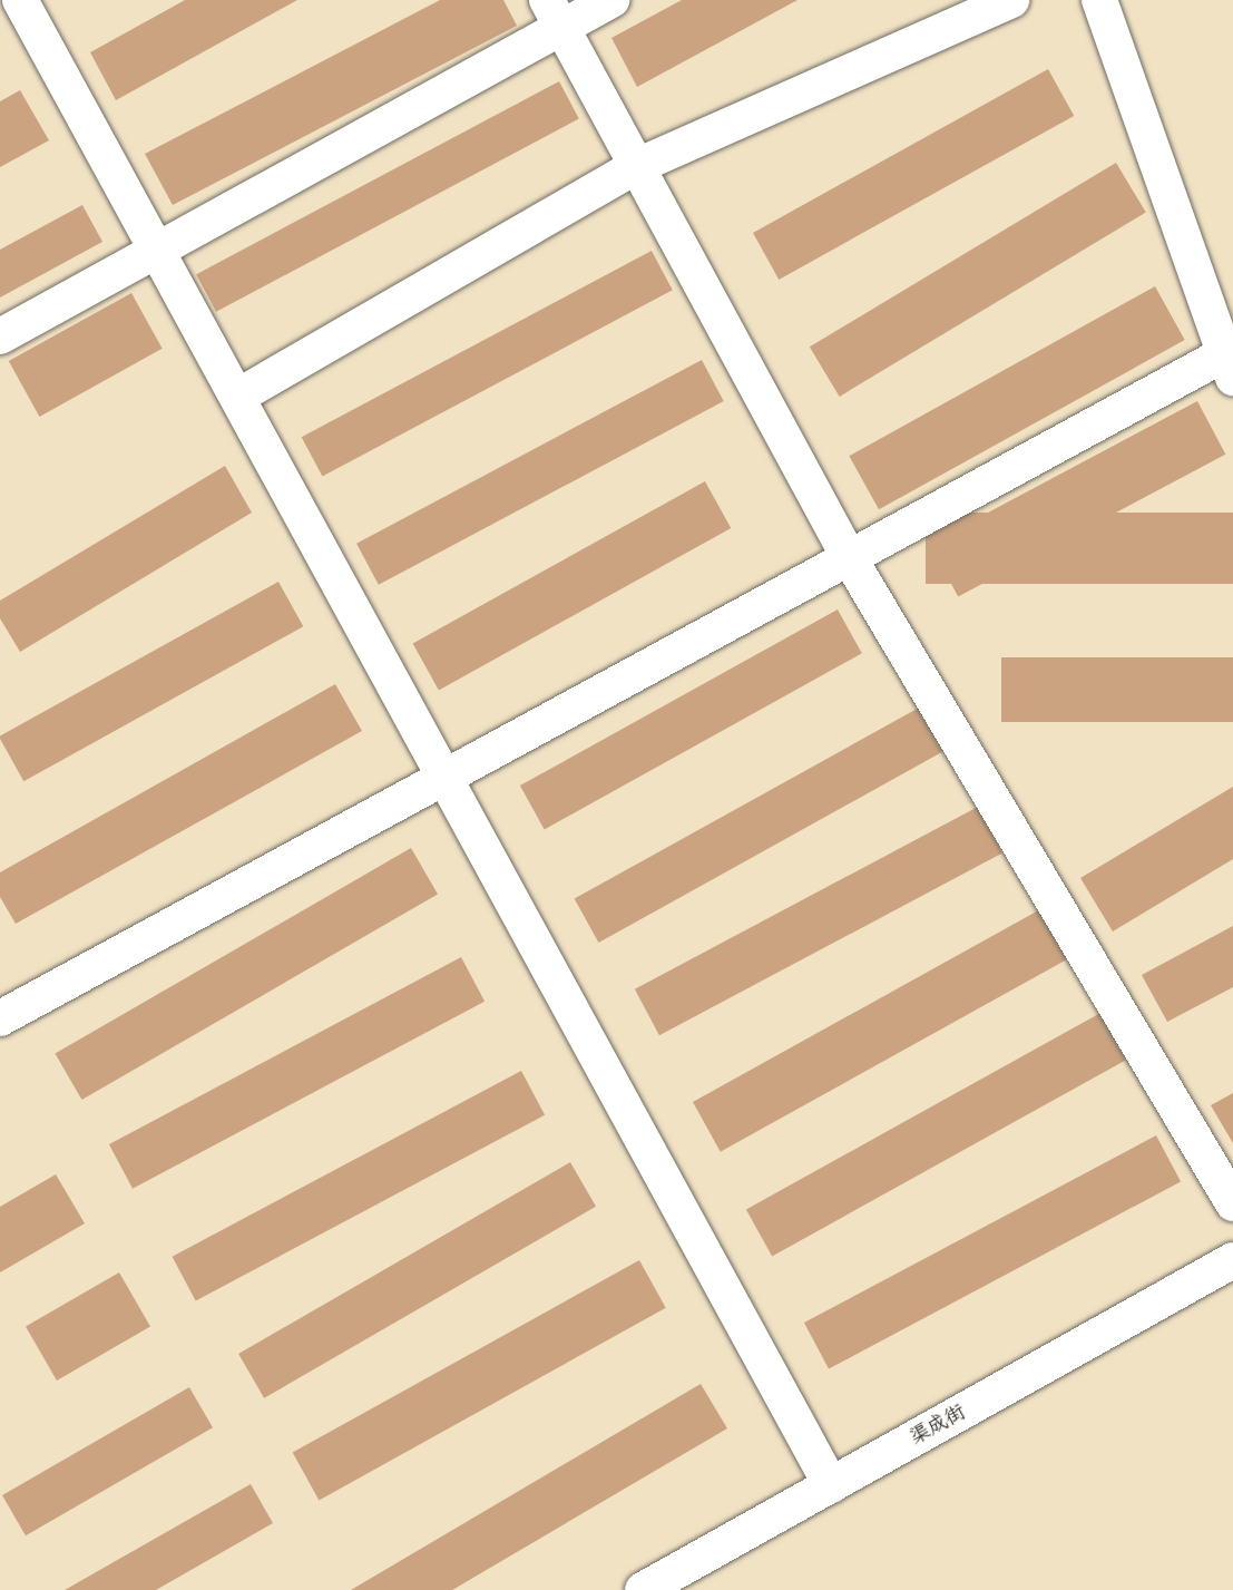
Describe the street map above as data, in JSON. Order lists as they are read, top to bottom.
{
  "streets": {
    "street": ["渠成街"]
  }
}
